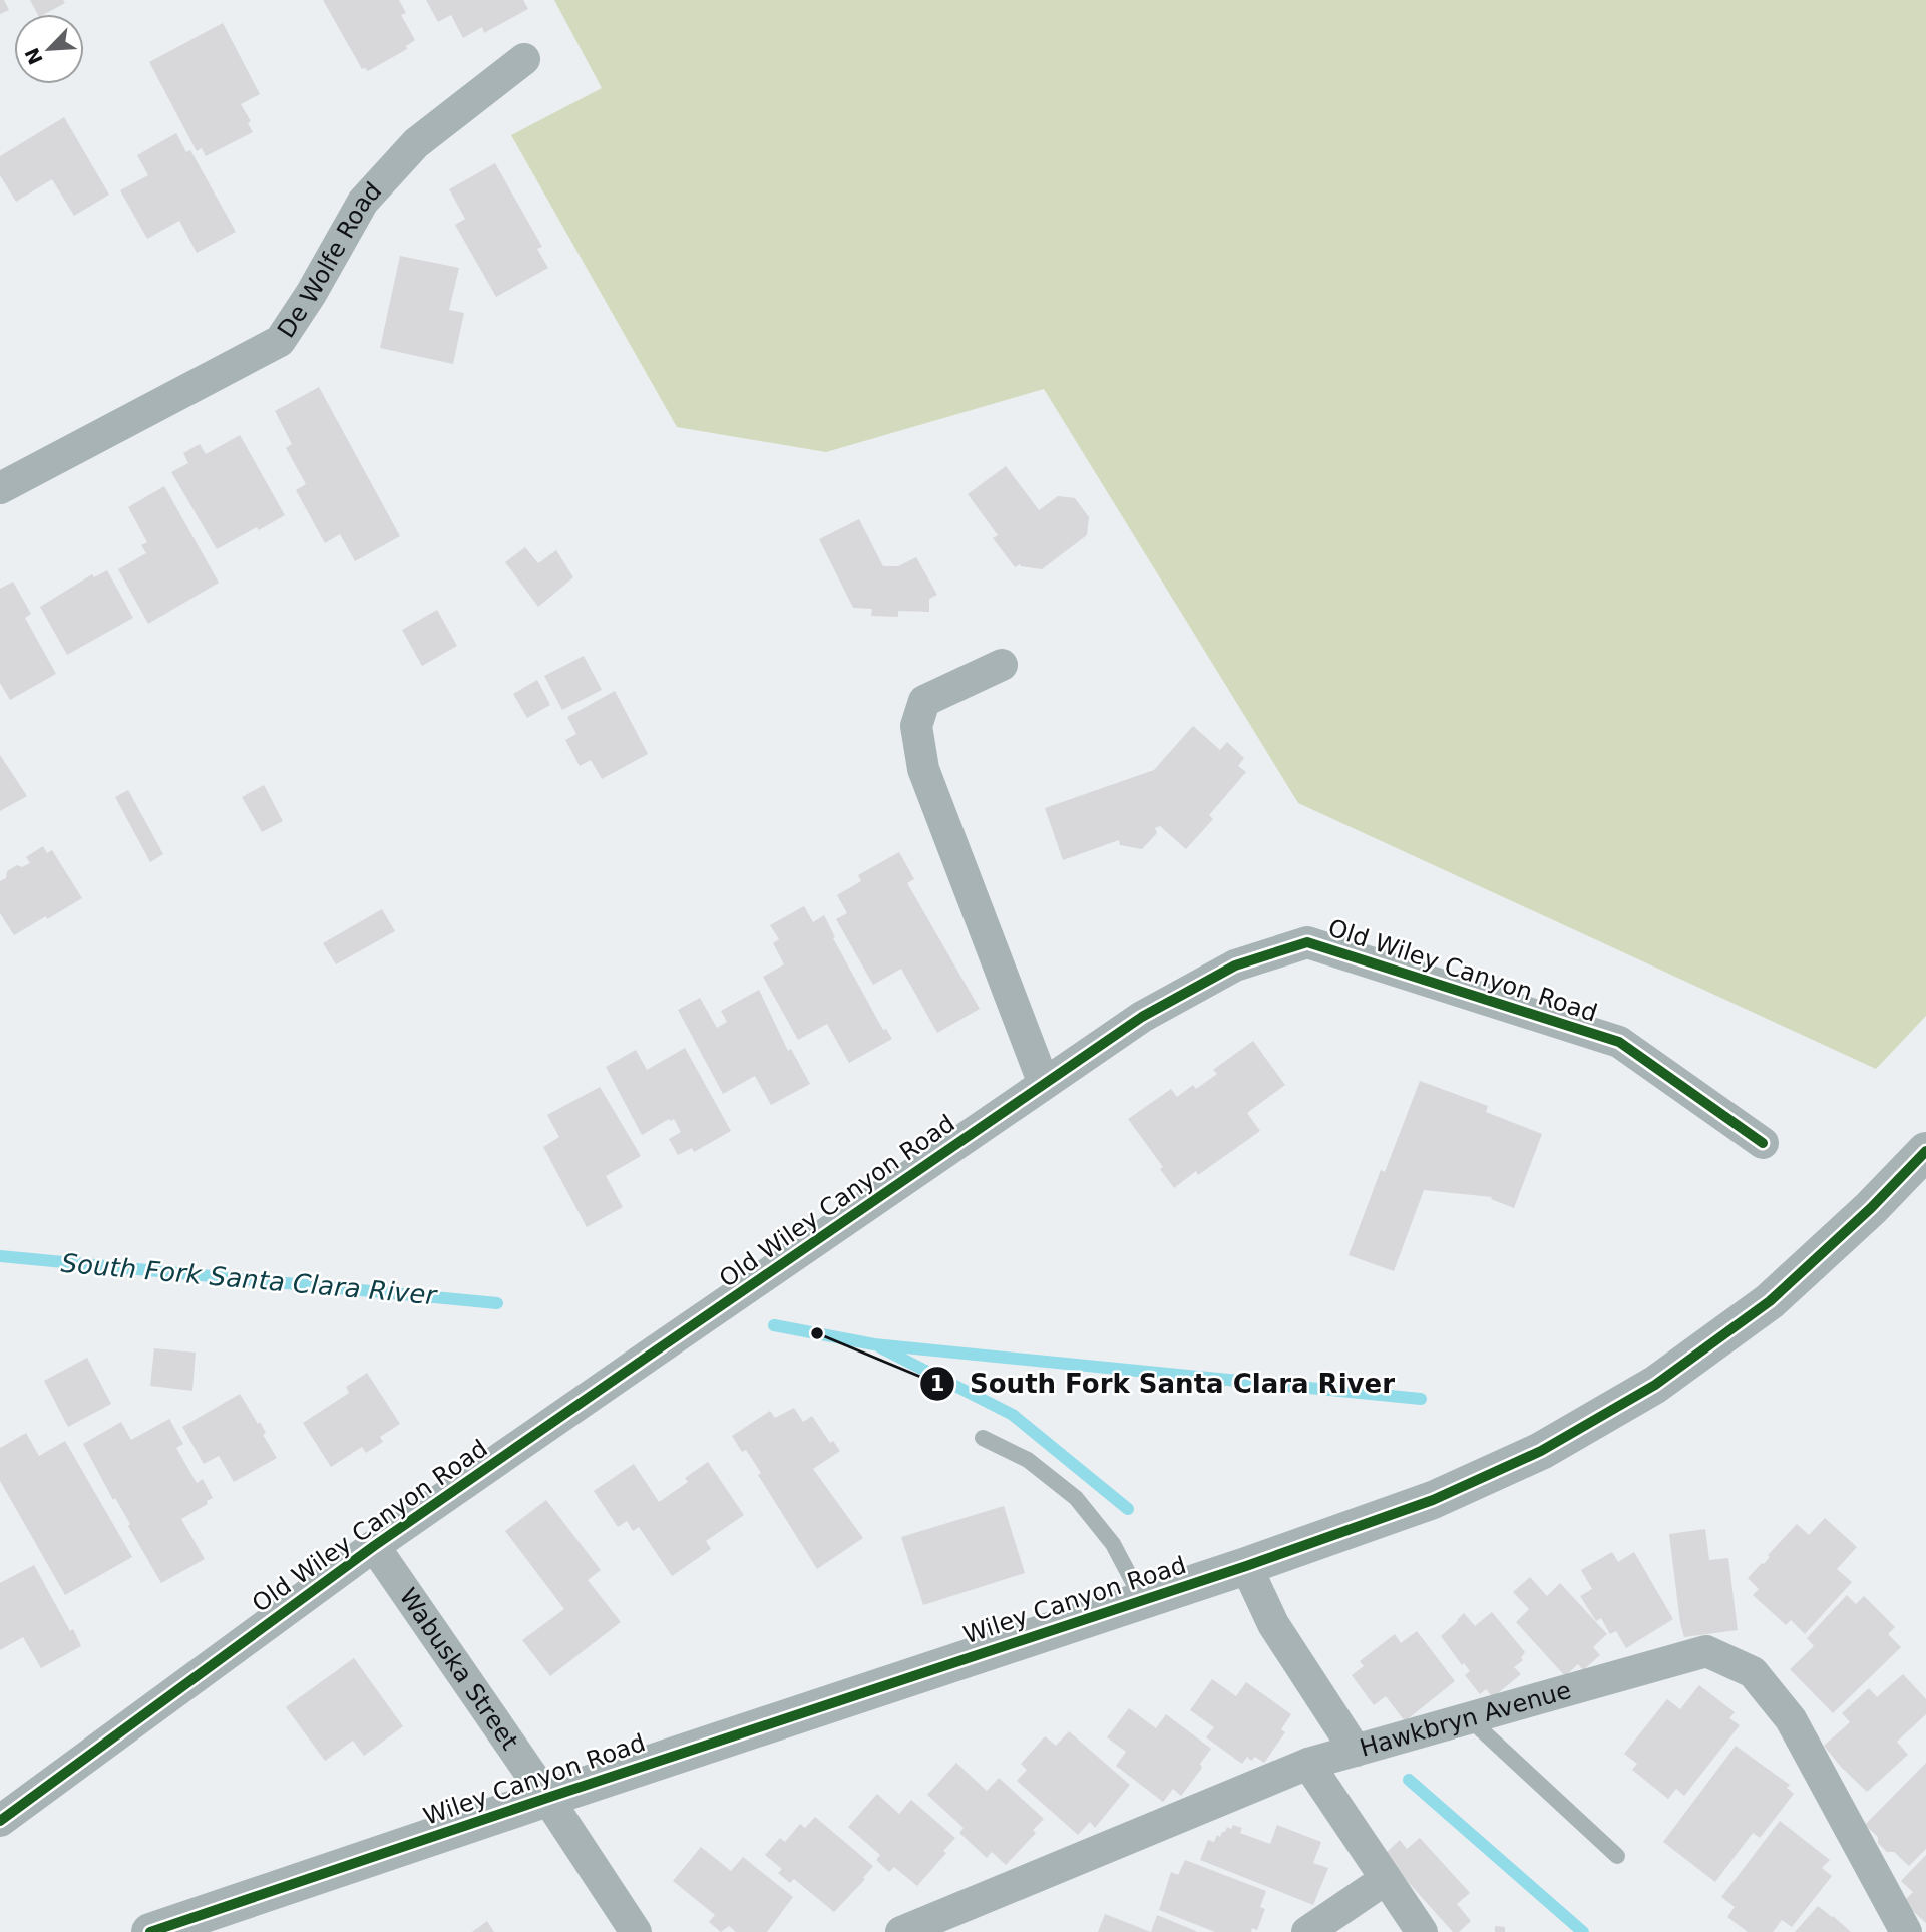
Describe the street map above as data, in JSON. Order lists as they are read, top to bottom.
{
  "streets": {
    "street": [
      "De Wolfe Road",
      "Old Wiley Canyon Road",
      "Wiley Canyon Road",
      "Wabuska Street",
      "Hawkbryn Avenue"
    ]
  },
  "crossings": [
    ["Old Wiley Canyon Road", "Wabuska Street"],
    ["Wiley Canyon Road", "Wabuska Street"]
  ],
  "water": ["South Fork Santa Clara River"],
  "places": ["South Fork Santa Clara River"],
  "north": "bottom left"
}
